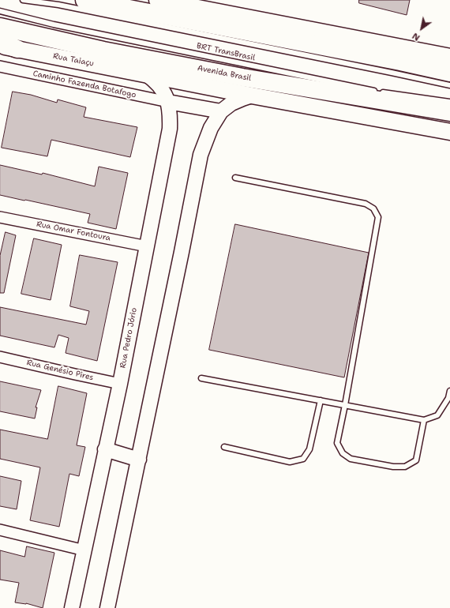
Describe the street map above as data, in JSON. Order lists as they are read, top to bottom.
{
  "streets": {
    "highway": ["Avenida Brasil"],
    "main road": ["Rua Taiaçu", "Rua Pedro Jório"],
    "street": ["Caminho Fazenda Botafogo", "Rua Omar Fontoura", "Rua Genésio Pires"],
    "lane": ["BRT TransBrasil"]
  },
  "crossings": [
    ["Rua Taiaçu", "Avenida Brasil"],
    ["Rua Taiaçu", "Rua Pedro Jório"],
    ["Avenida Brasil", "Rua Pedro Jório"],
    ["Caminho Fazenda Botafogo", "Rua Pedro Jório"],
    ["Rua Omar Fontoura", "Rua Pedro Jório"],
    ["Rua Pedro Jório", "Rua Genésio Pires"]
  ],
  "north": "bottom left"
}
